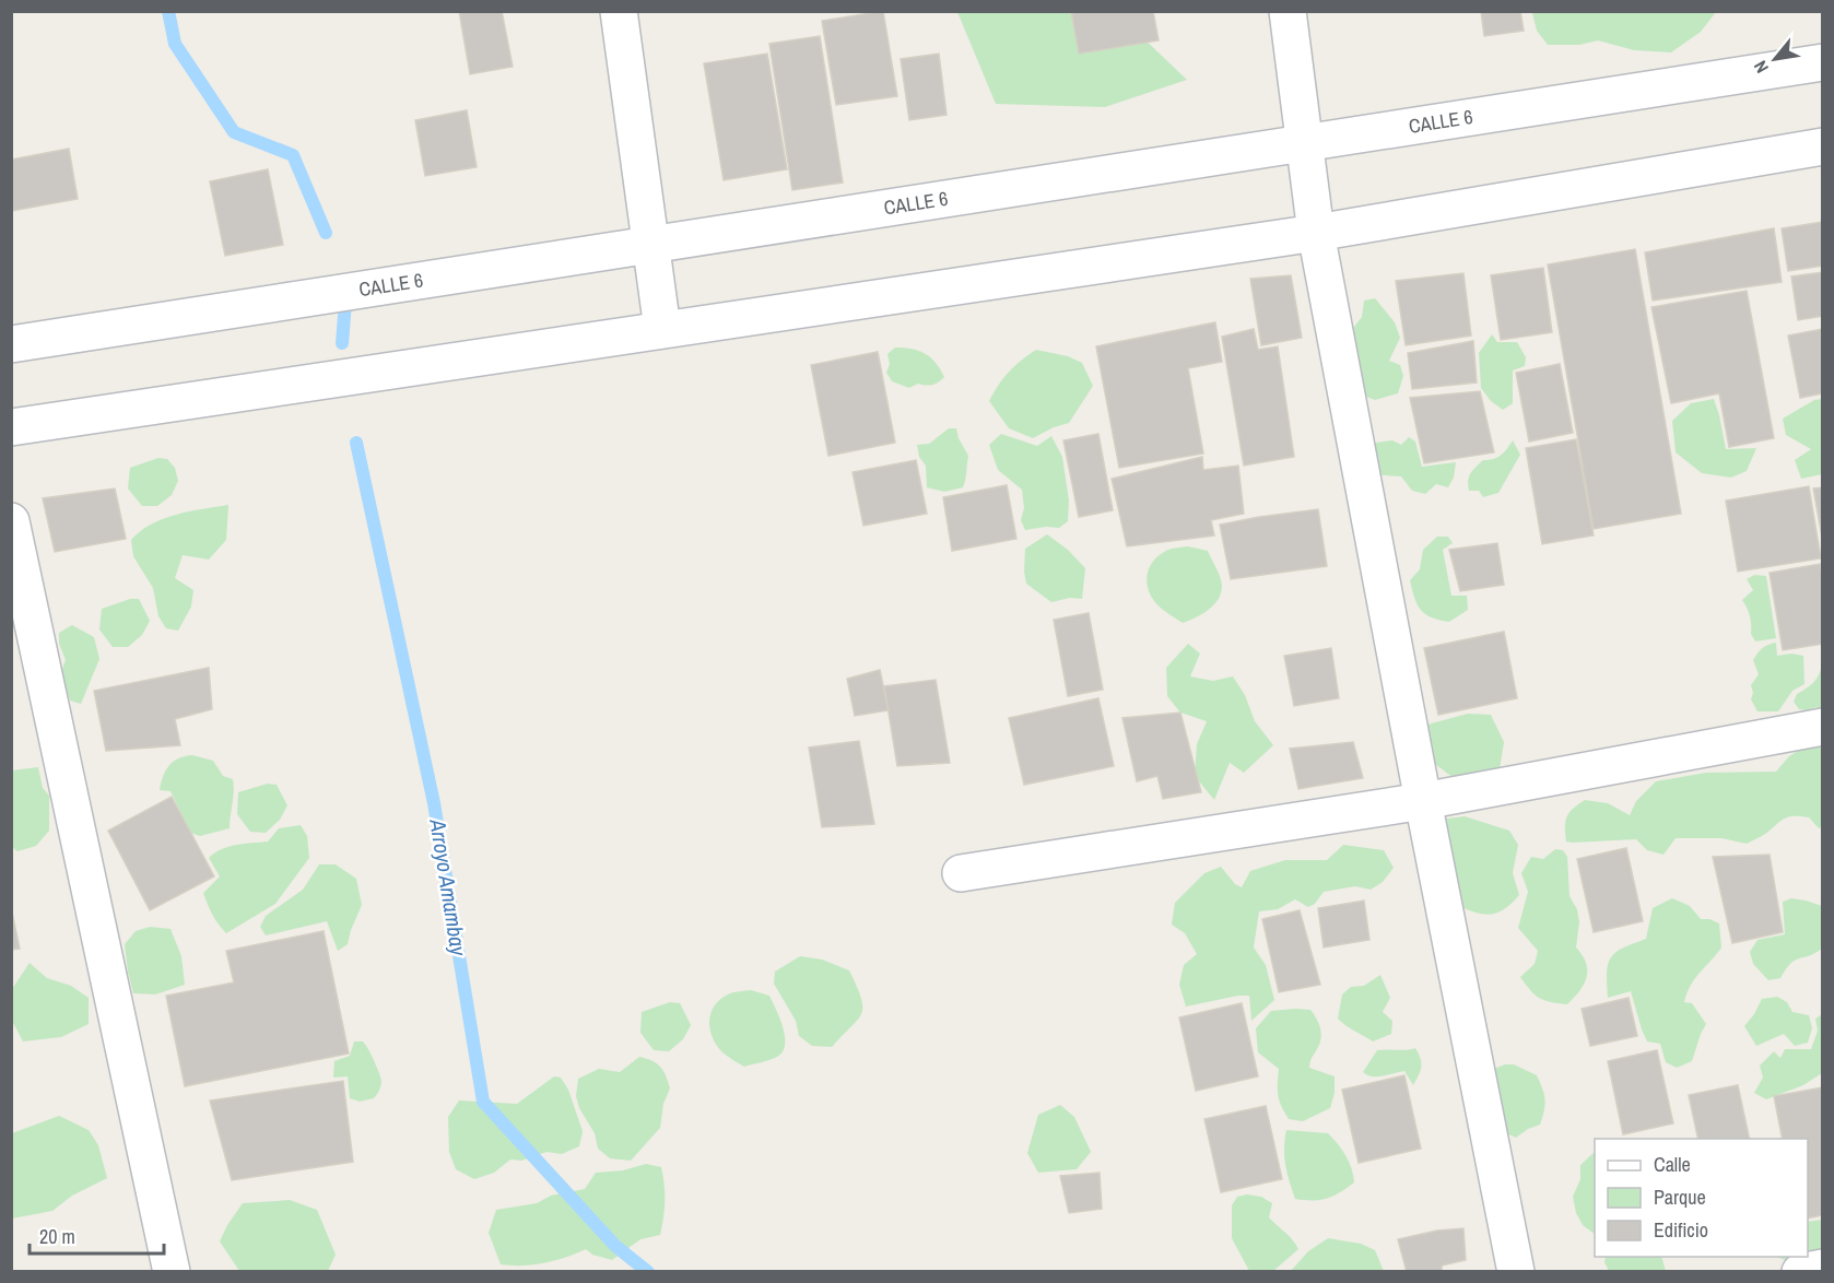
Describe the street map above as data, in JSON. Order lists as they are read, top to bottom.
{
  "streets": {
    "street": ["CALLE 6"]
  },
  "water": ["Arroyo Amambay"],
  "legend": ["Calle", "Parque", "Edificio"],
  "scale_bar": "20 m",
  "north": "bottom left"
}
